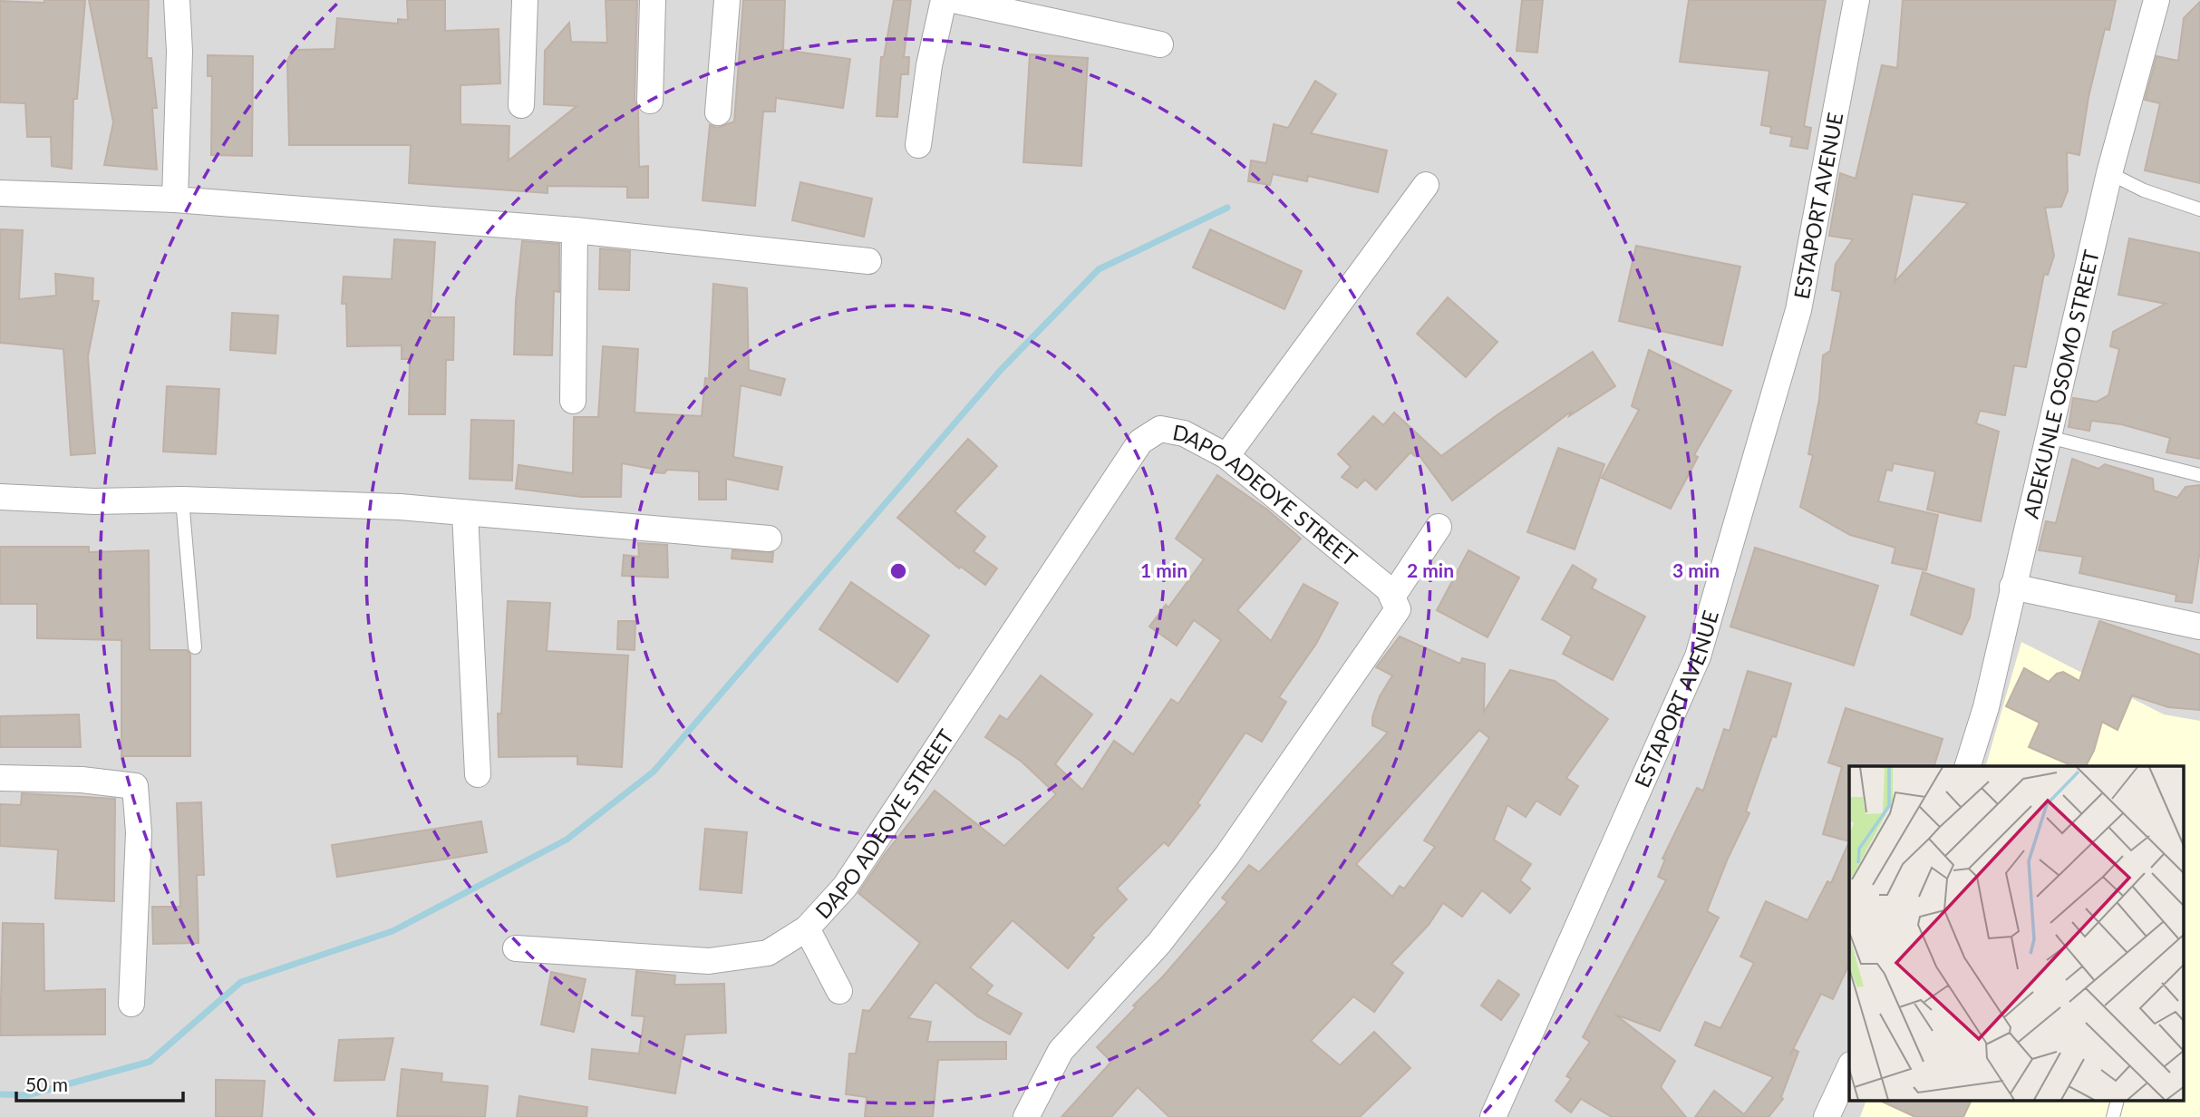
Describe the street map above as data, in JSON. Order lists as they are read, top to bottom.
{
  "streets": {
    "street": ["ESTAPORT AVENUE", "ADEKUNLE OSOMO STREET", "DAPO ADEOYE STREET"]
  },
  "scale_bar": "50 m",
  "rings": ["1 min", "2 min", "3 min"]
}
